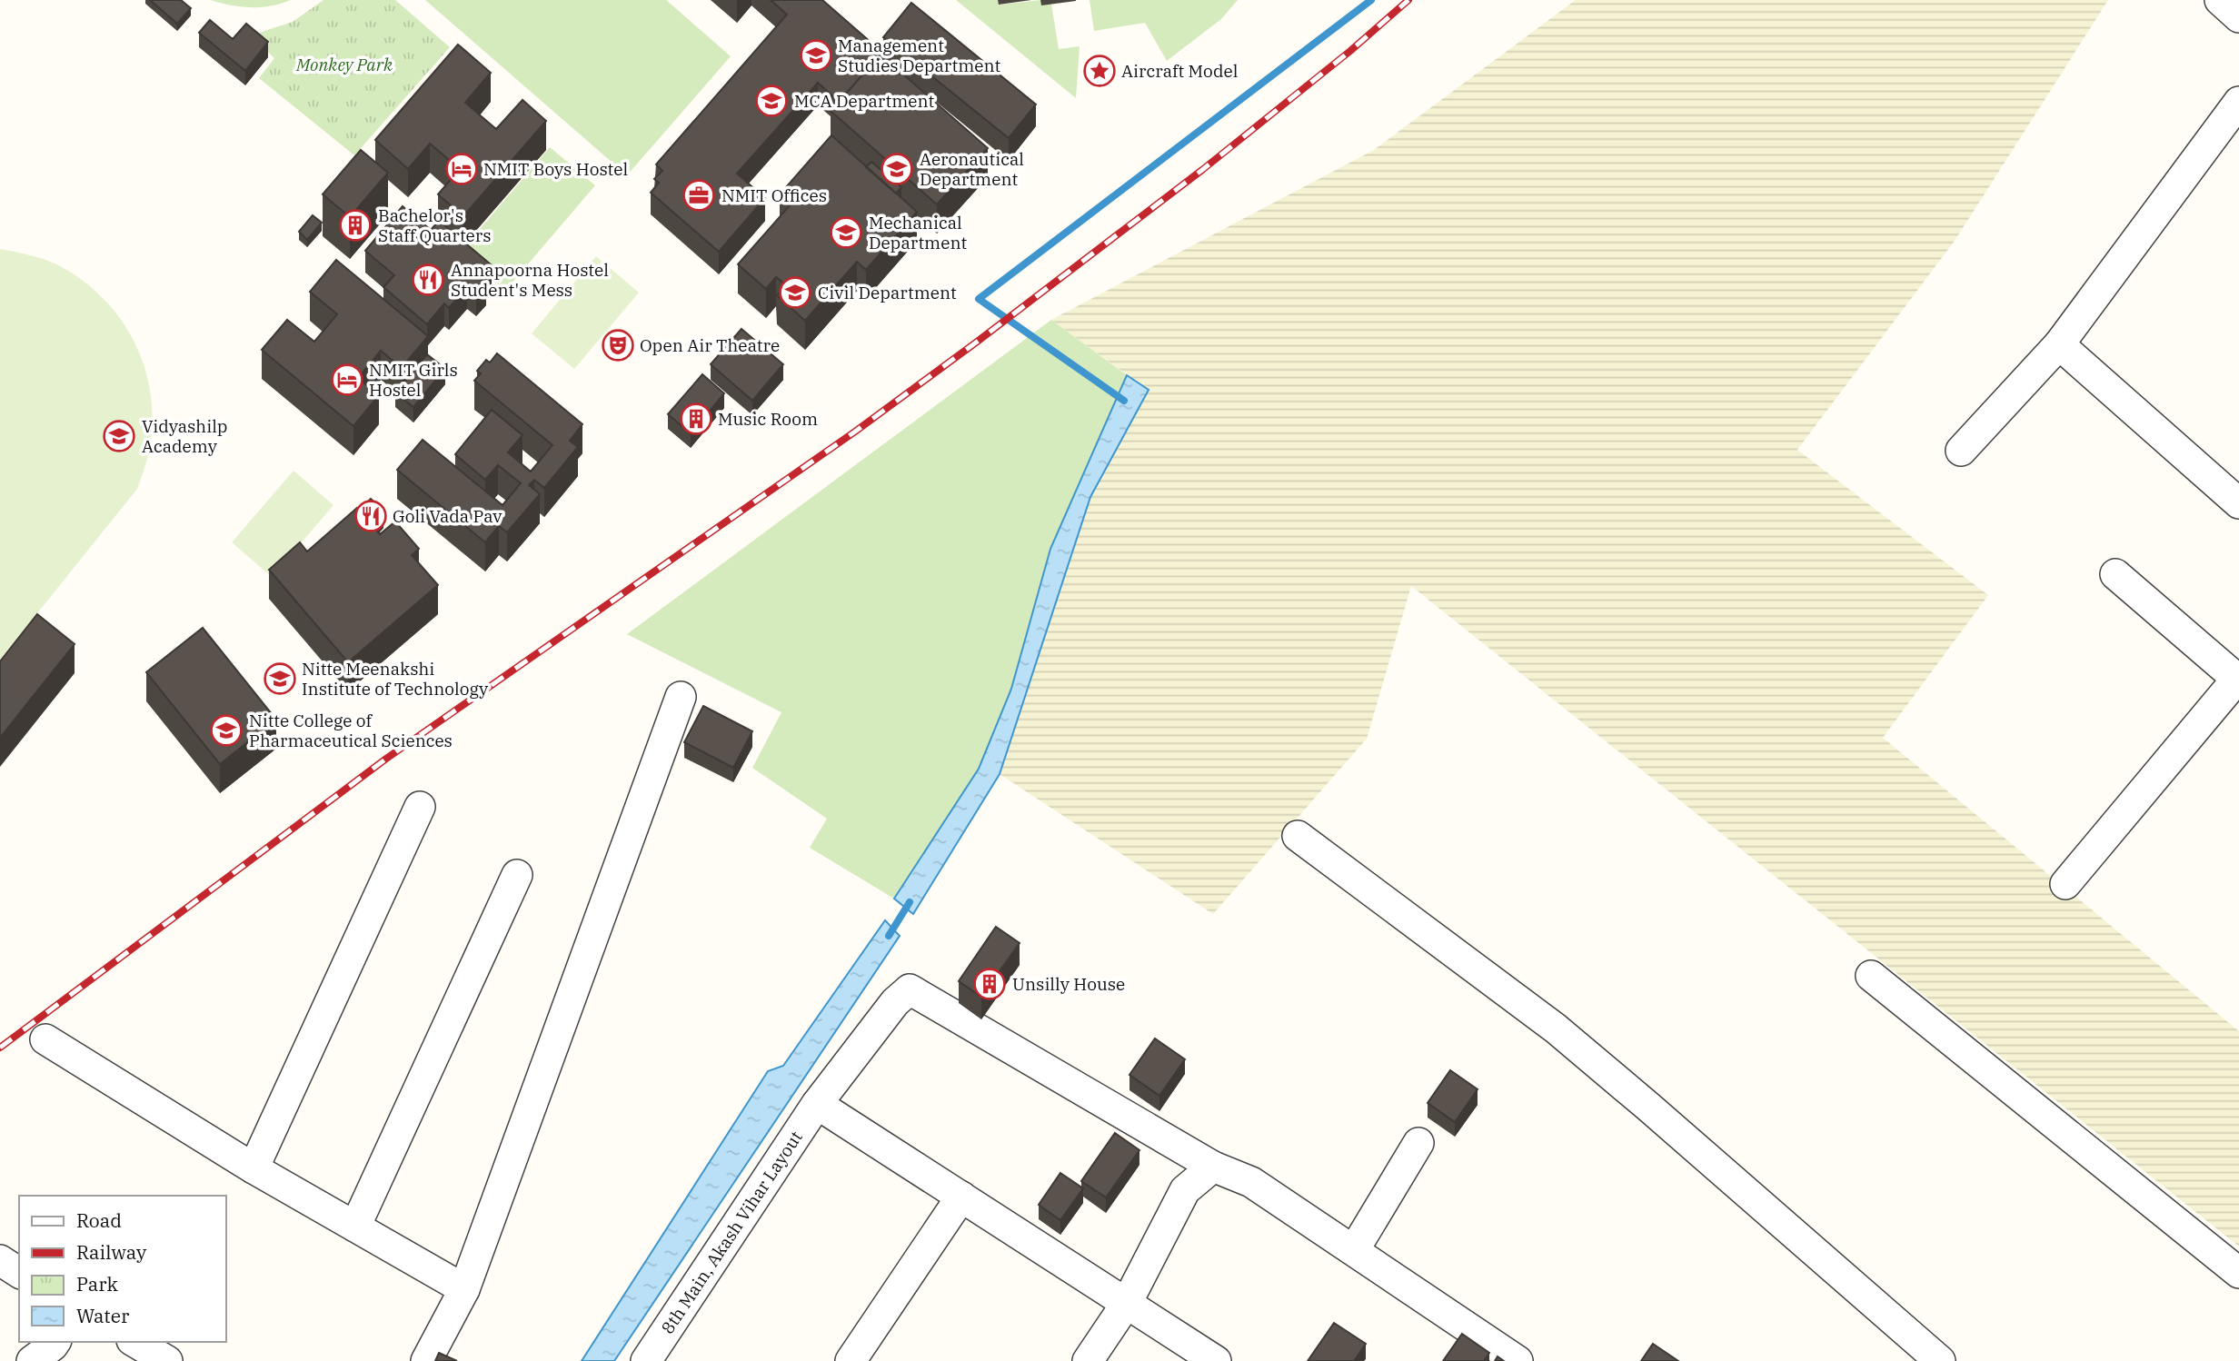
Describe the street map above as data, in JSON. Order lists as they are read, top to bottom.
{
  "streets": {
    "street": ["8th Main, Akash Vihar Layout"]
  },
  "parks": ["Monkey Park"],
  "places": {
    "school or university": [
      "Management Studies Department",
      "MCA Department",
      "Aeronautical Department",
      "Mechanical Department",
      "Civil Department",
      "Vidyashilp Academy",
      "Nitte Meenakshi Institute of Technology",
      "Nitte College of Pharmaceutical Sciences"
    ],
    "place": ["Aircraft Model"],
    "hotel": ["NMIT Boys Hostel", "NMIT Girls Hostel"],
    "office": ["NMIT Offices"],
    "building": ["Bachelor's Staff Quarters", "Music Room", "Unsilly House"],
    "restaurant": ["Annapoorna Hostel Student's Mess", "Goli Vada Pav"],
    "theatre": ["Open Air Theatre"]
  },
  "legend": [
    "Road",
    "Railway",
    "Park",
    "Water"
  ]
}
